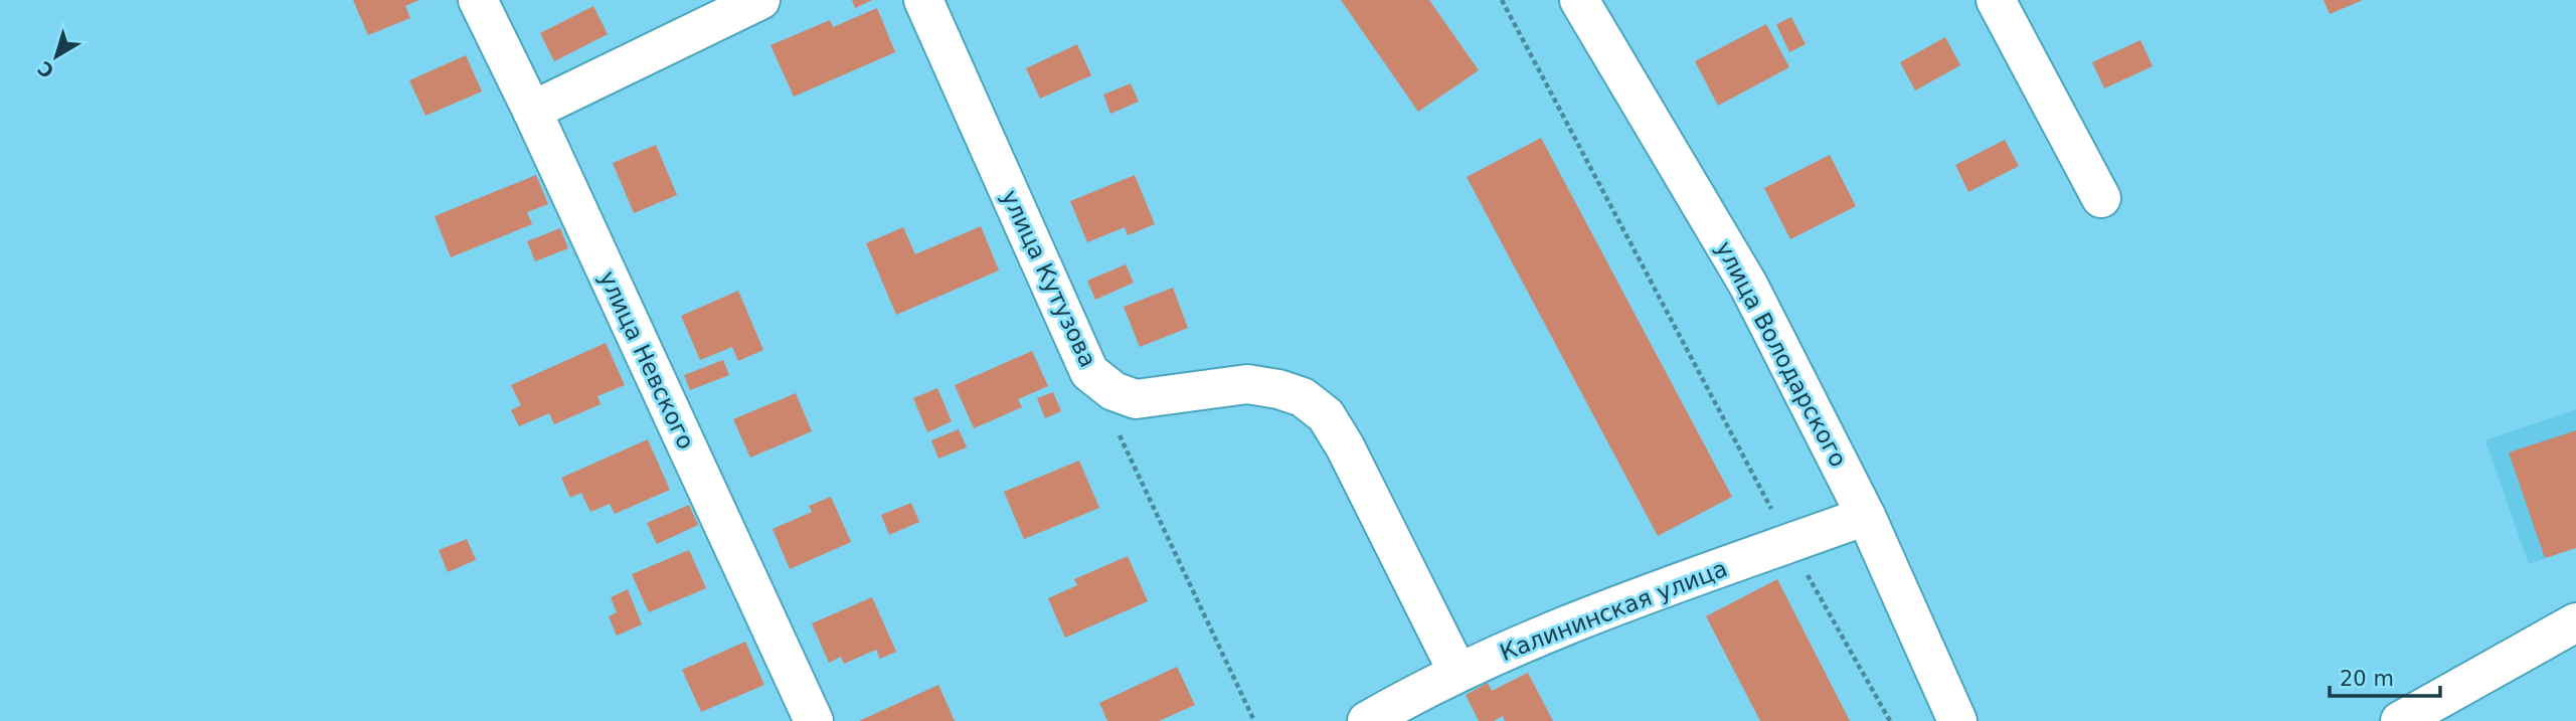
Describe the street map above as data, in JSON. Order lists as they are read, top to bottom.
{
  "streets": {
    "street": [
      "улица Кутузова",
      "улица Володарского",
      "улица Невского",
      "Калининская улица"
    ]
  },
  "crossings": [
    ["улица Кутузова", "Калининская улица"],
    ["улица Володарского", "Калининская улица"]
  ],
  "scale_bar": "20 m",
  "north": "bottom left"
}
